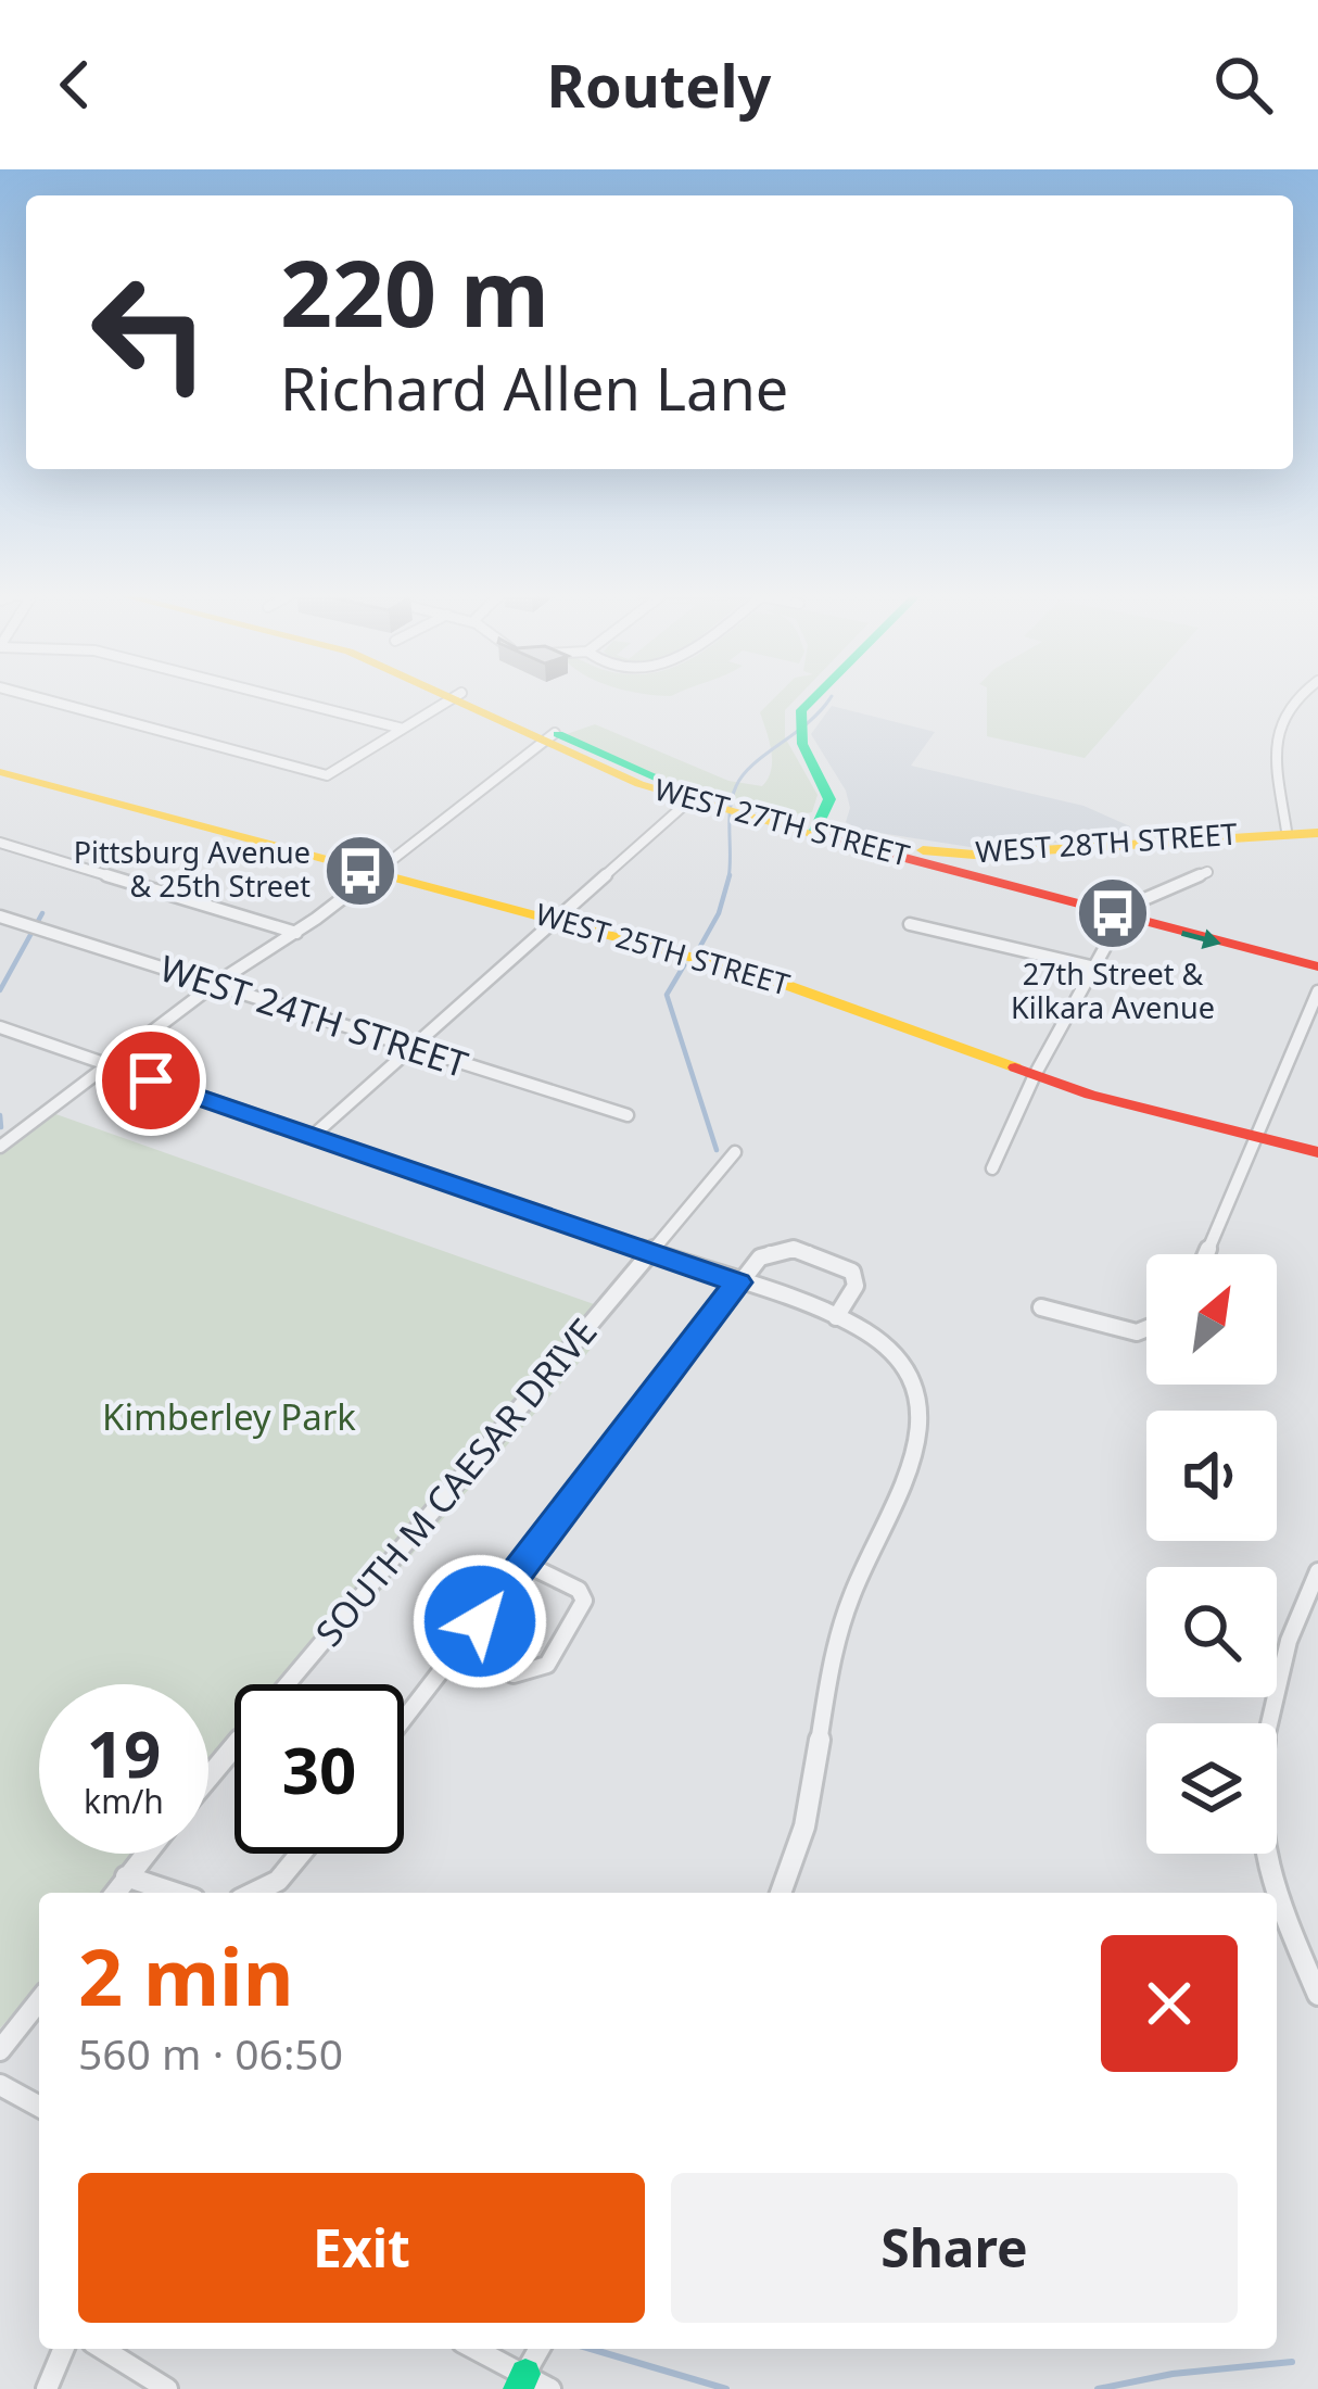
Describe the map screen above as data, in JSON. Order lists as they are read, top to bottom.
{
  "streets": {
    "street": [
      "WEST 27TH STREET",
      "WEST 28TH STREET",
      "WEST 25TH STREET",
      "WEST 24TH STREET",
      "SOUTH M CAESAR DRIVE"
    ]
  },
  "crossings": [
    ["WEST 27TH STREET", "WEST 28TH STREET"]
  ],
  "parks": ["Kimberley Park"],
  "places": {
    "bus stop": ["Pittsburg Avenue & 25th Street", "27th Street & Kilkara Avenue"]
  },
  "north": "top right",
  "page": {
    "header": "Routely",
    "turn": ["220 m", "Richard Allen Lane"],
    "speed": "19 km/h",
    "limit": "30",
    "heading": ["2 min", "560 m · 06:50"],
    "buttons": ["Exit", "Share"]
  }
}
